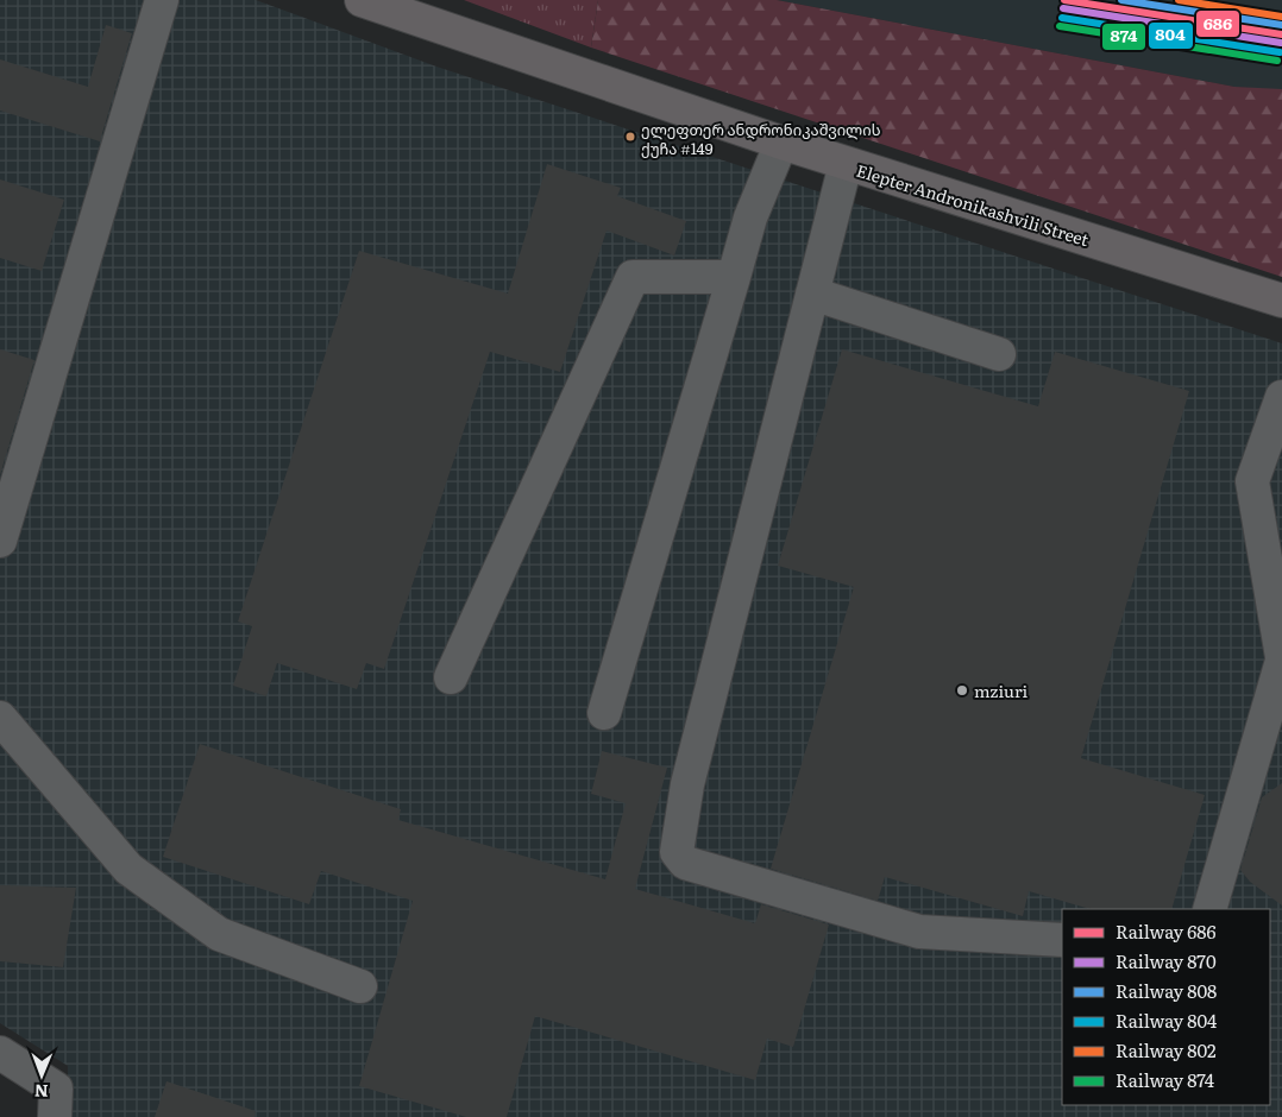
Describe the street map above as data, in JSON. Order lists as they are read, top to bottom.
{
  "streets": {
    "main road": ["Elepter Andronikashvili Street"]
  },
  "places": ["ელეფთერ ანდრონიკაშვილის ქუჩა #149", "mziuri"],
  "lines": [
    "rail line 686",
    "rail line 808",
    "rail line 802",
    "rail line 870",
    "rail line 804",
    "rail line 874"
  ],
  "legend": [
    "Railway 686",
    "Railway 870",
    "Railway 808",
    "Railway 804",
    "Railway 802",
    "Railway 874"
  ],
  "north": "bottom"
}
